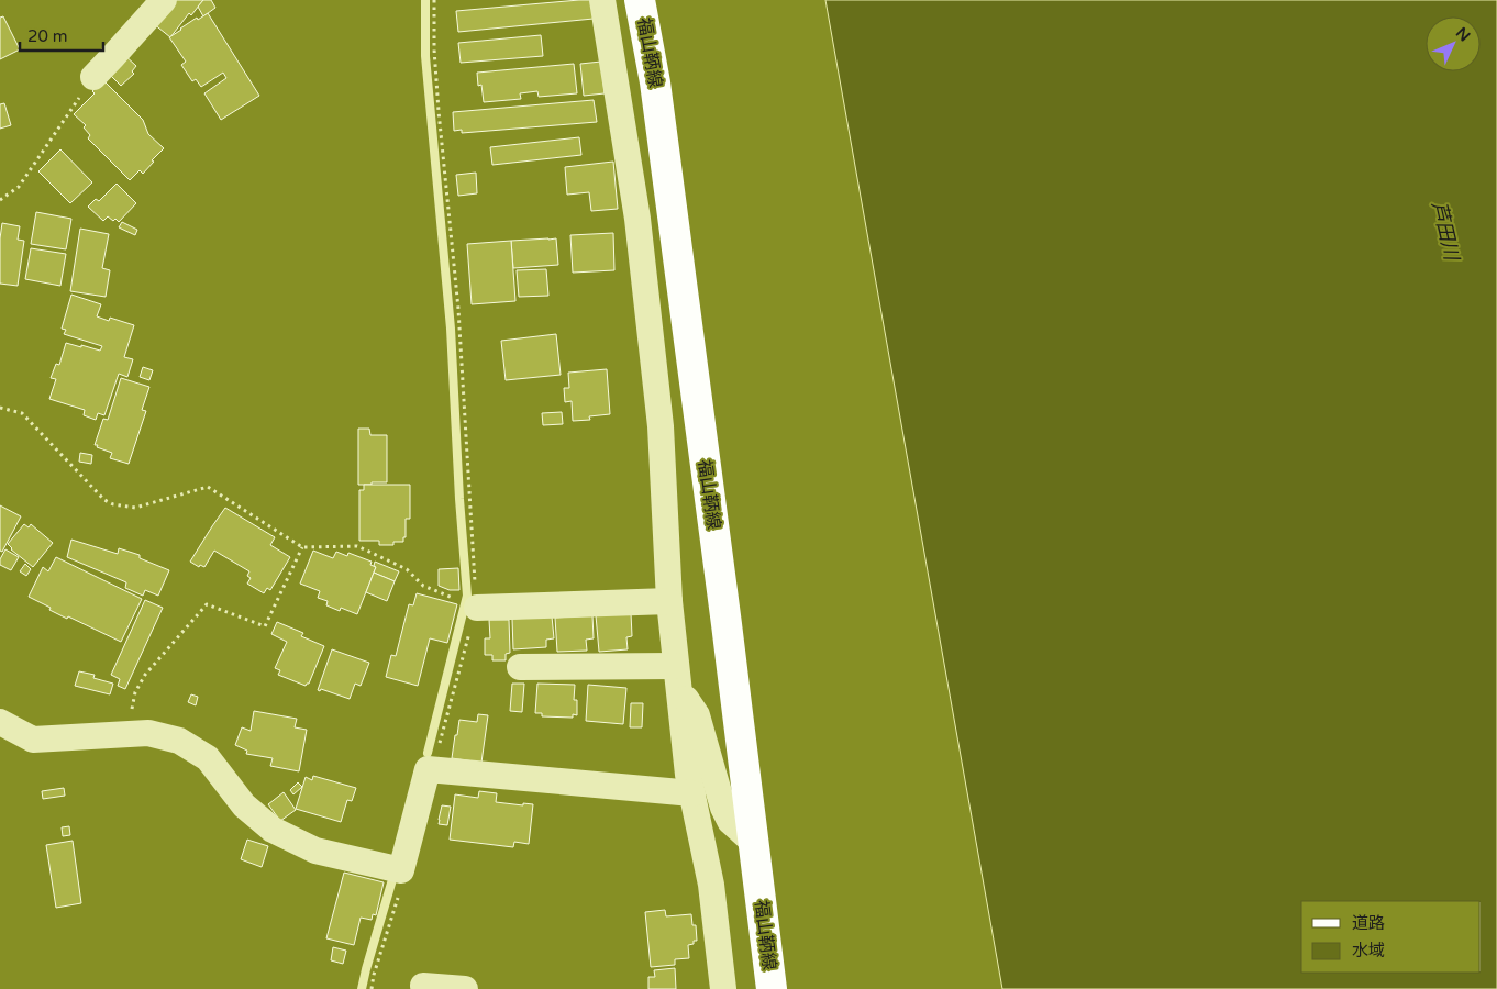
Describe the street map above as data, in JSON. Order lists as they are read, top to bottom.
{
  "streets": {
    "main road": ["福山鞆線"]
  },
  "water": ["芦田川"],
  "legend": ["道路", "水域"],
  "scale_bar": "20 m",
  "north": "top right"
}
